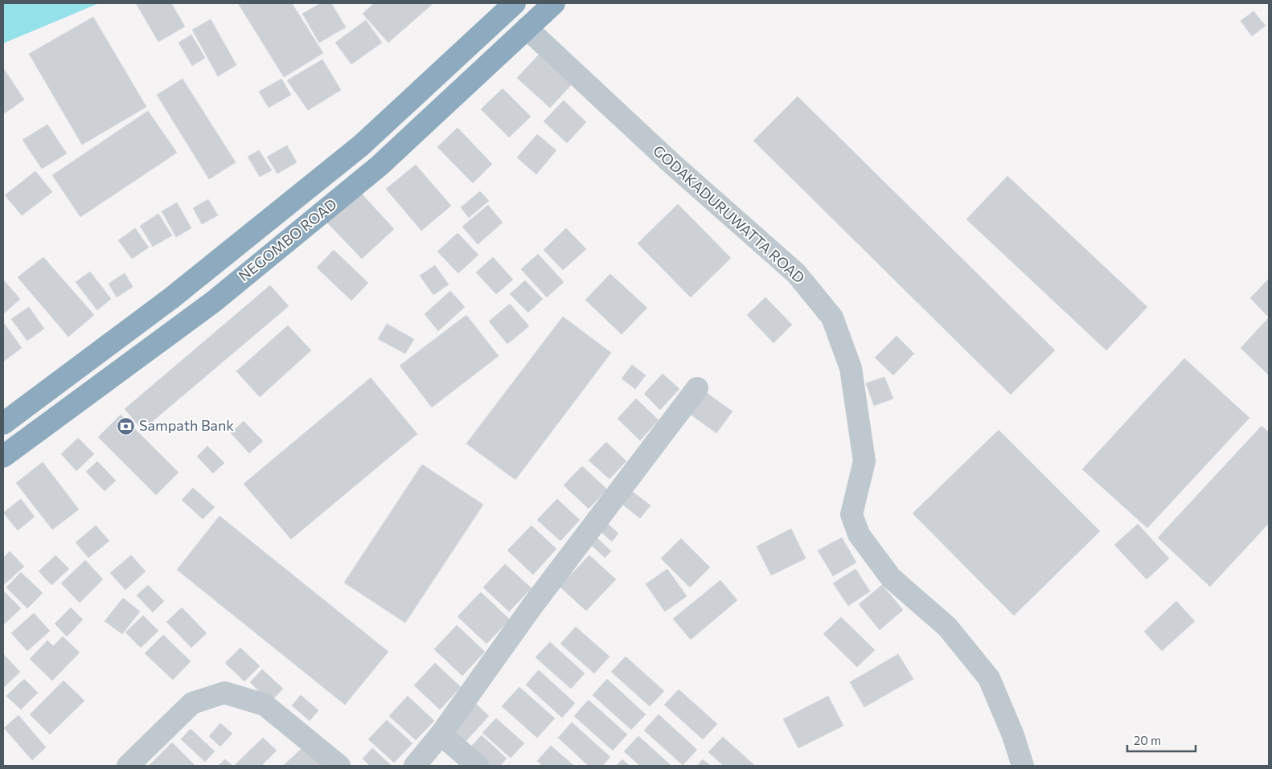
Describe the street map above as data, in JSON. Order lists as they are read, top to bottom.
{
  "streets": {
    "highway": ["NEGOMBO ROAD"],
    "street": ["GODAKADURUWATTA ROAD"]
  },
  "crossings": [
    ["GODAKADURUWATTA ROAD", "NEGOMBO ROAD"]
  ],
  "places": {
    "bank": ["Sampath Bank"]
  },
  "scale_bar": "20 m"
}
